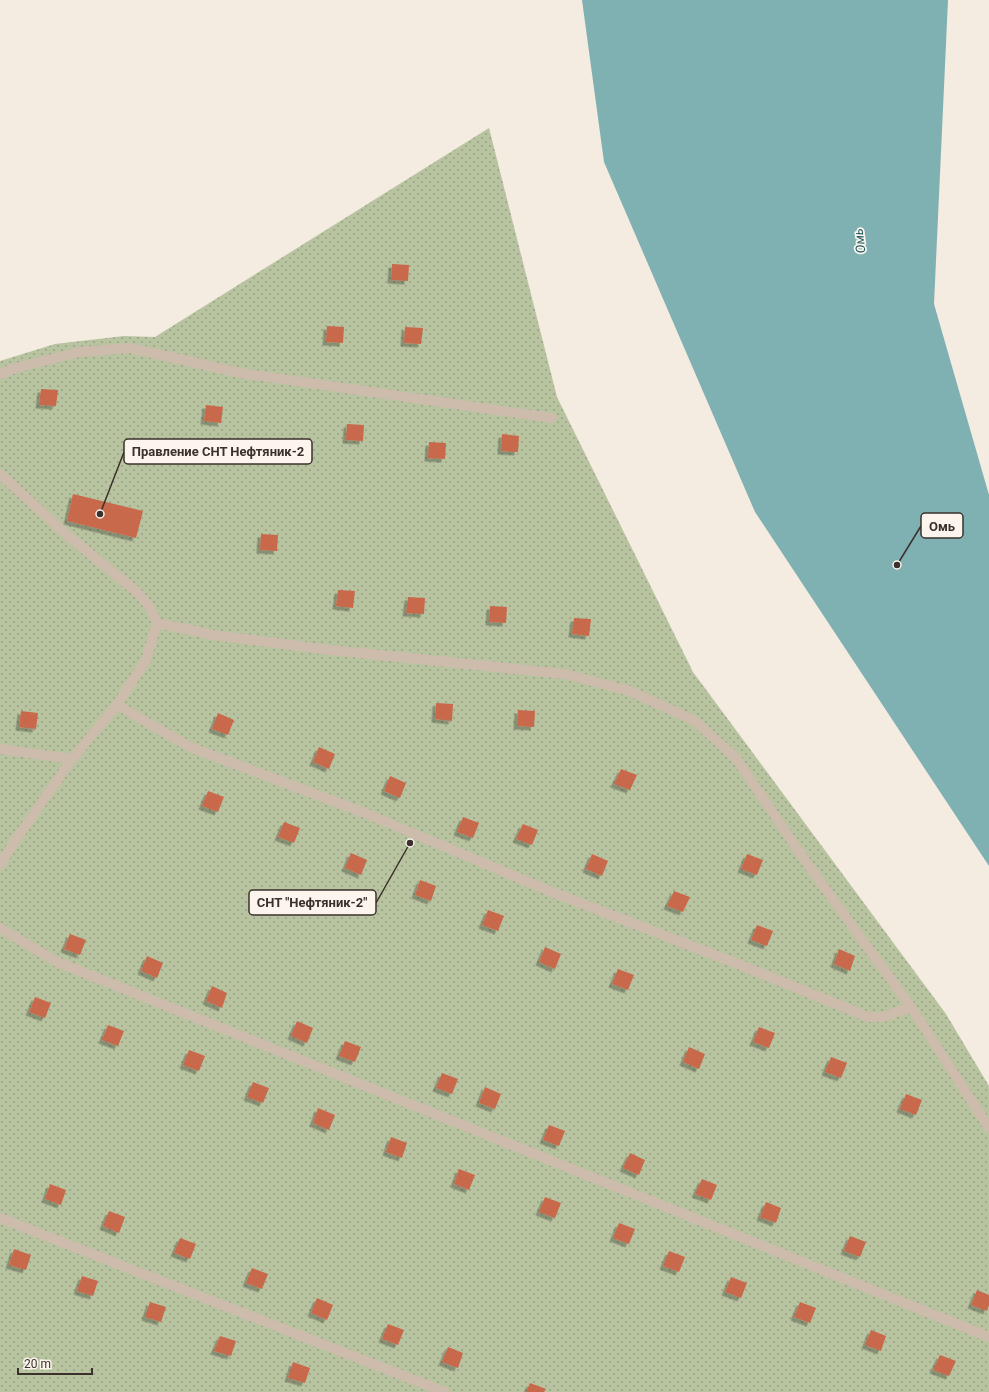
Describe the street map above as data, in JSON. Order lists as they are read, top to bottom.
{
  "water": ["Омь"],
  "places": ["Правление СНТ Нефтяник-2", "Омь", "СНТ \"Нефтяник-2\""],
  "scale_bar": "20 m"
}
